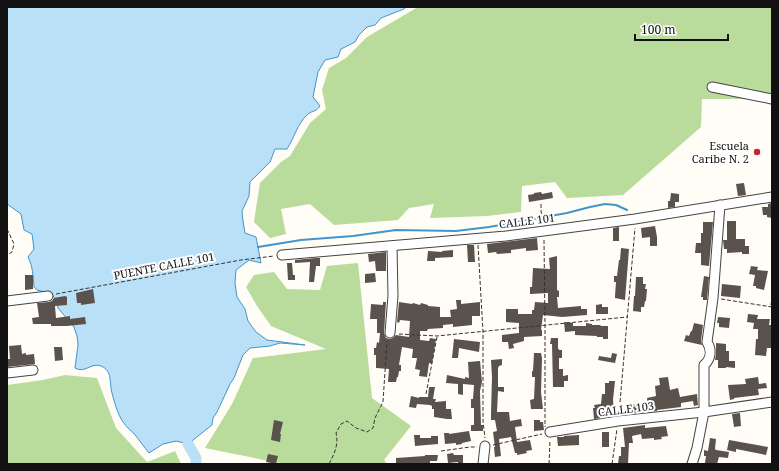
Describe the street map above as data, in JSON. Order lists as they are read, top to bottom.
{
  "streets": {
    "street": ["CALLE 101", "CALLE 103"],
    "path": ["PUENTE CALLE 101"]
  },
  "crossings": [
    ["CALLE 101", "PUENTE CALLE 101"]
  ],
  "places": ["Escuela Caribe N. 2"],
  "scale_bar": "100 m"
}
